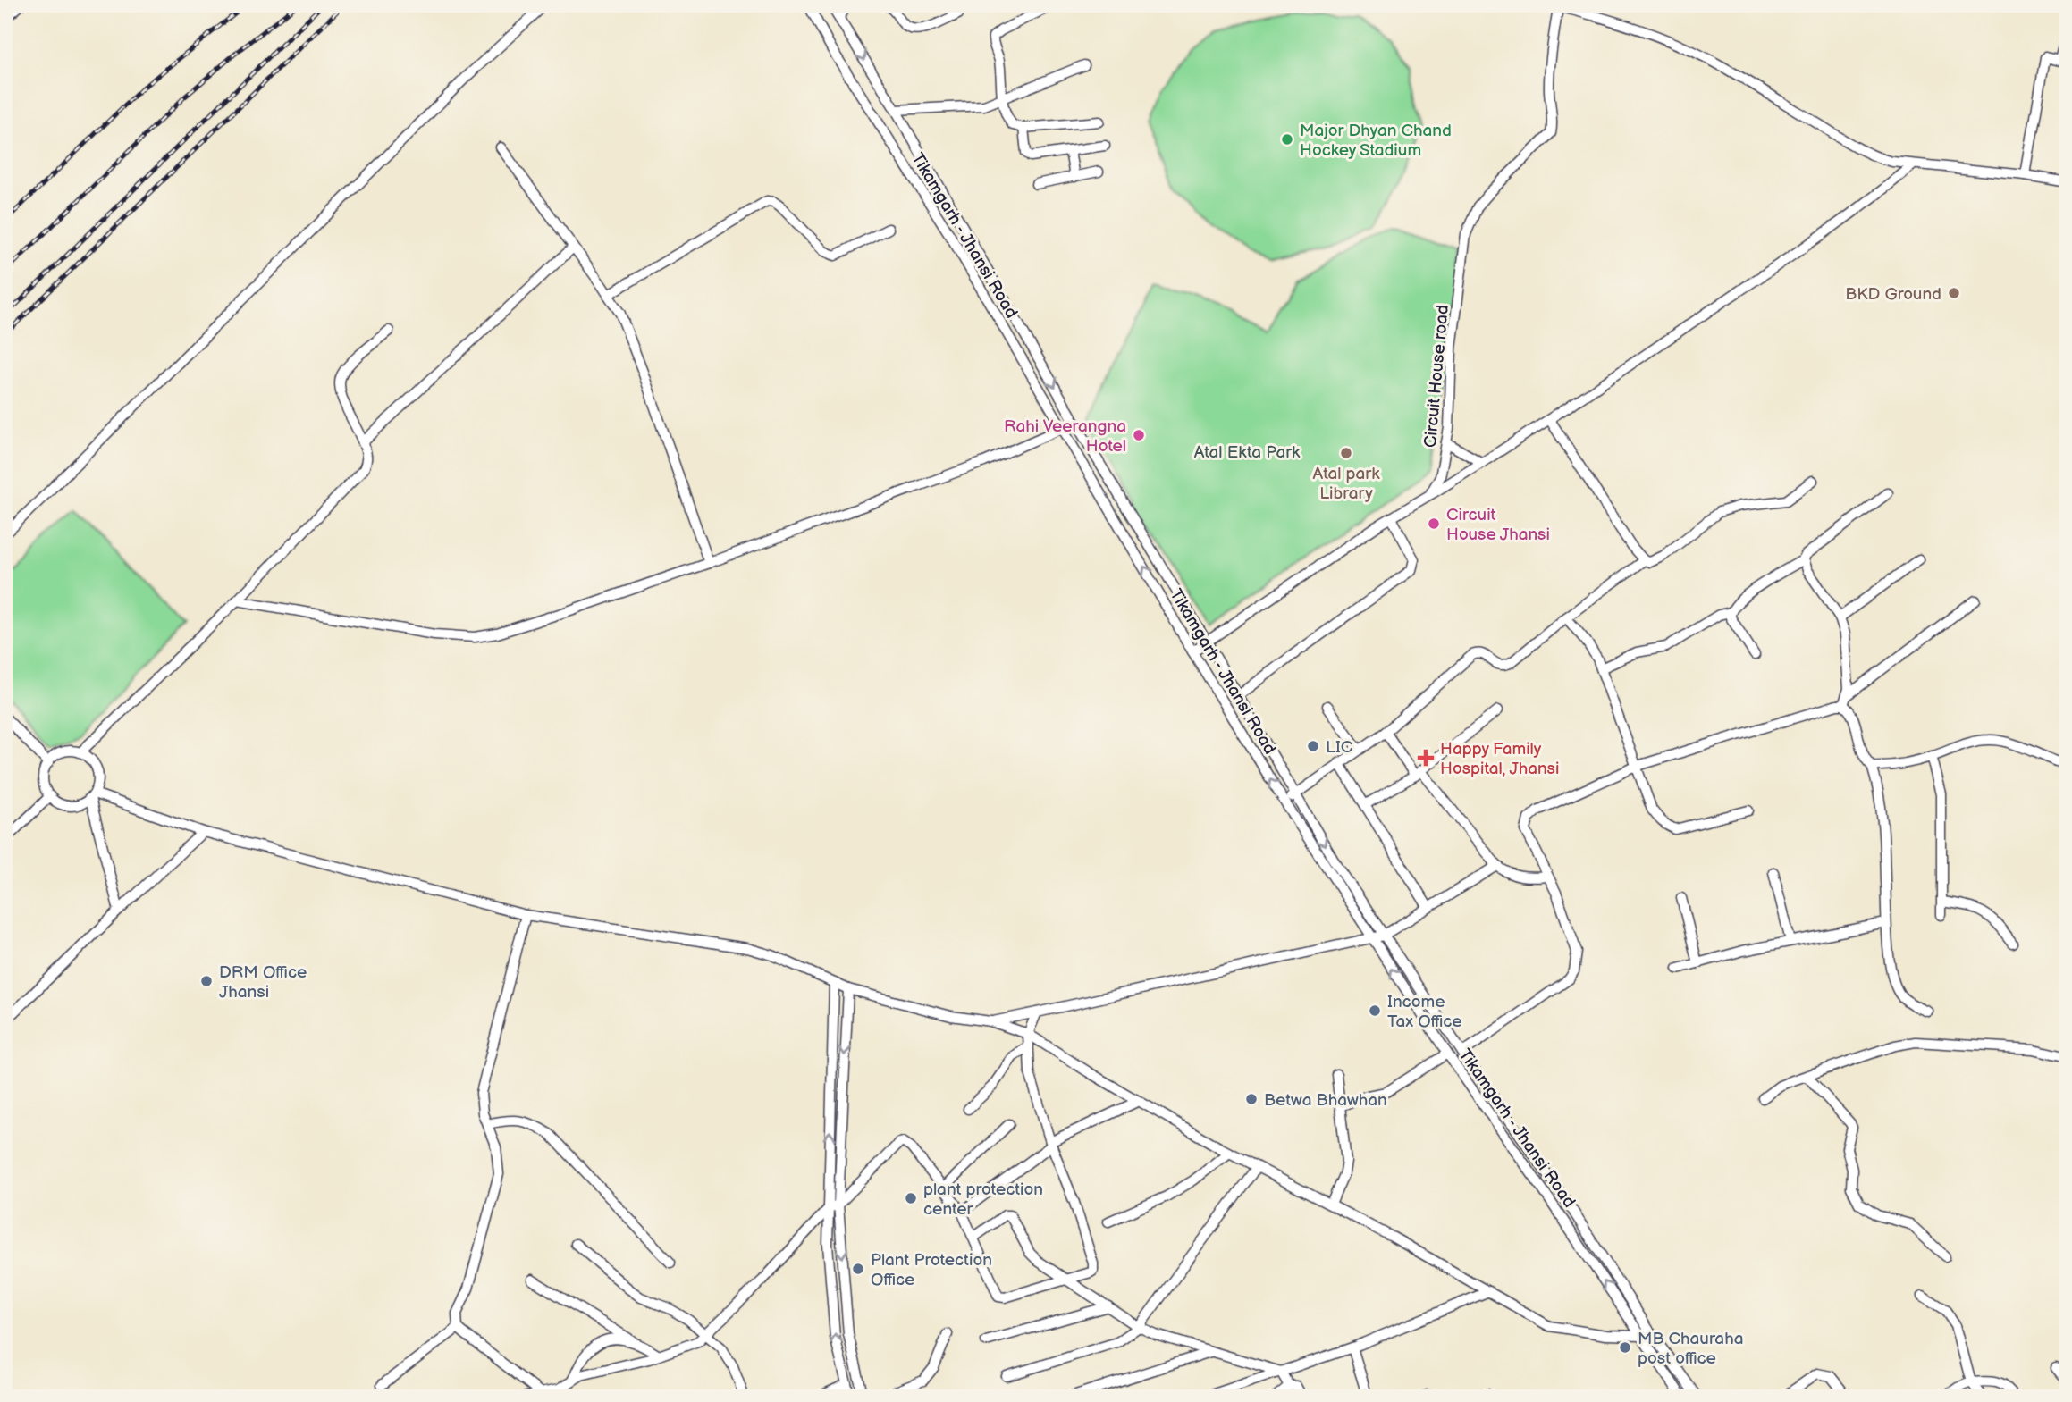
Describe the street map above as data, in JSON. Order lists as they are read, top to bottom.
{
  "streets": {
    "street": ["Tikamgarh - Jhansi Road", "Circuit House road"]
  },
  "parks": ["Atal Ekta Park"],
  "places": {
    "other": [
      "Major Dhyan Chand Hockey Stadium",
      "BKD Ground",
      "Rahi Veerangna Hotel",
      "Atal park Library",
      "Circuit House Jhansi",
      "LIC",
      "DRM Office Jhansi",
      "Income Tax Office",
      "Betwa Bhawhan",
      "plant protection center",
      "Plant Protection Office",
      "MB Chauraha post office"
    ],
    "health": ["Happy Family Hospital, Jhansi"]
  }
}
